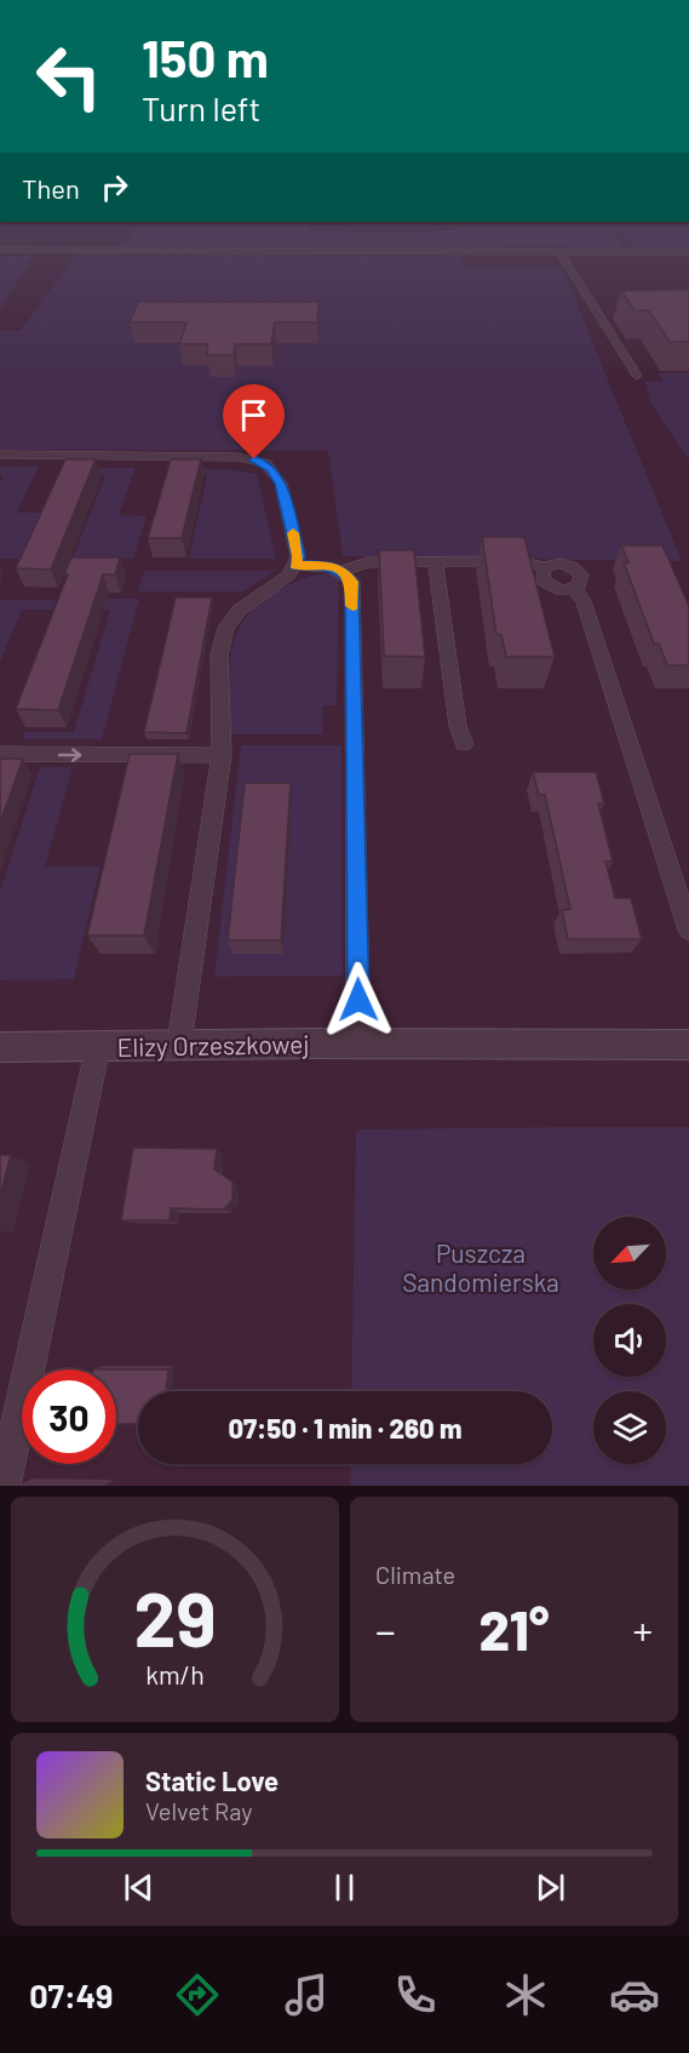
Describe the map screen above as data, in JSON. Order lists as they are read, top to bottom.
{
  "streets": {
    "street": ["Elizy Orzeszkowej"]
  },
  "parks": ["Puszcza Sandomierska"],
  "north": "bottom left",
  "page": {
    "turn": ["150 m", "Turn left"],
    "then": "Then",
    "limit": "30",
    "trip": "07:50 · 1 min · 260 m",
    "tile": "Climate",
    "heat": ["−", "21°", "+"],
    "song": ["Static Love", "Velvet Ray"],
    "tabs": "07:49",
    "gauge": ["29", "km/h"]
  }
}
